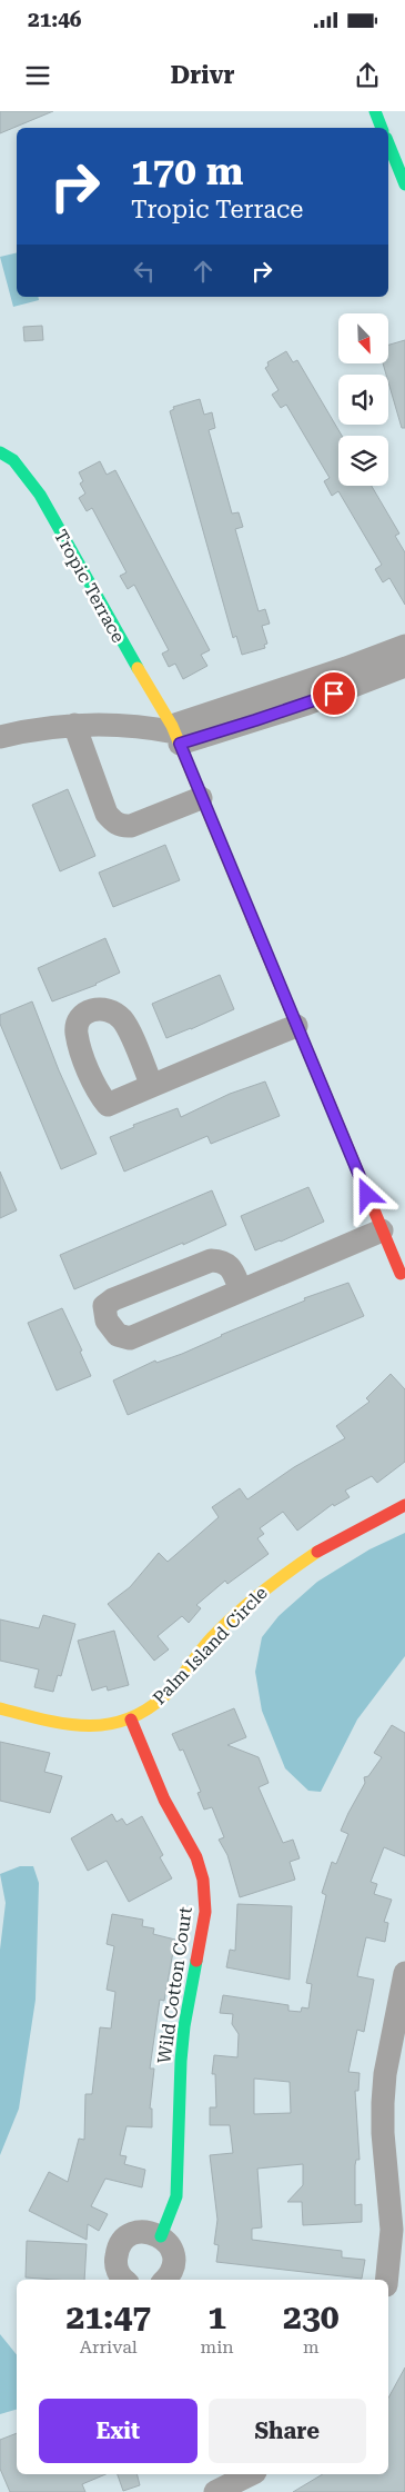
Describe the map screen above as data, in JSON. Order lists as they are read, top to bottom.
{
  "streets": {
    "street": ["Tropic Terrace", "Palm Island Circle", "Wild Cotton Court"]
  },
  "crossings": [
    ["Palm Island Circle", "Wild Cotton Court"]
  ],
  "north": "bottom right",
  "page": {
    "status": "21:46",
    "header": "Drivr",
    "turn": ["170 m", "Tropic Terrace"],
    "eta": [
      "21:47",
      "Arrival",
      "1",
      "min",
      "230",
      "m"
    ],
    "buttons": ["Exit", "Share"]
  }
}
